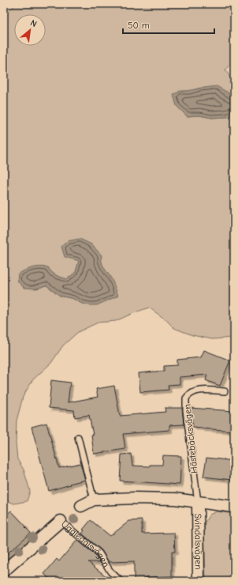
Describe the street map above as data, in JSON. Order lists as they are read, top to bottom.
{
  "streets": {
    "street": ["Svindalsvägen", "Uggledalsvägen"],
    "lane": ["Hästebäcksvägen"]
  },
  "crossings": [
    ["Hästebäcksvägen", "Svindalsvägen"]
  ],
  "scale_bar": "50 m",
  "north": "top right"
}
